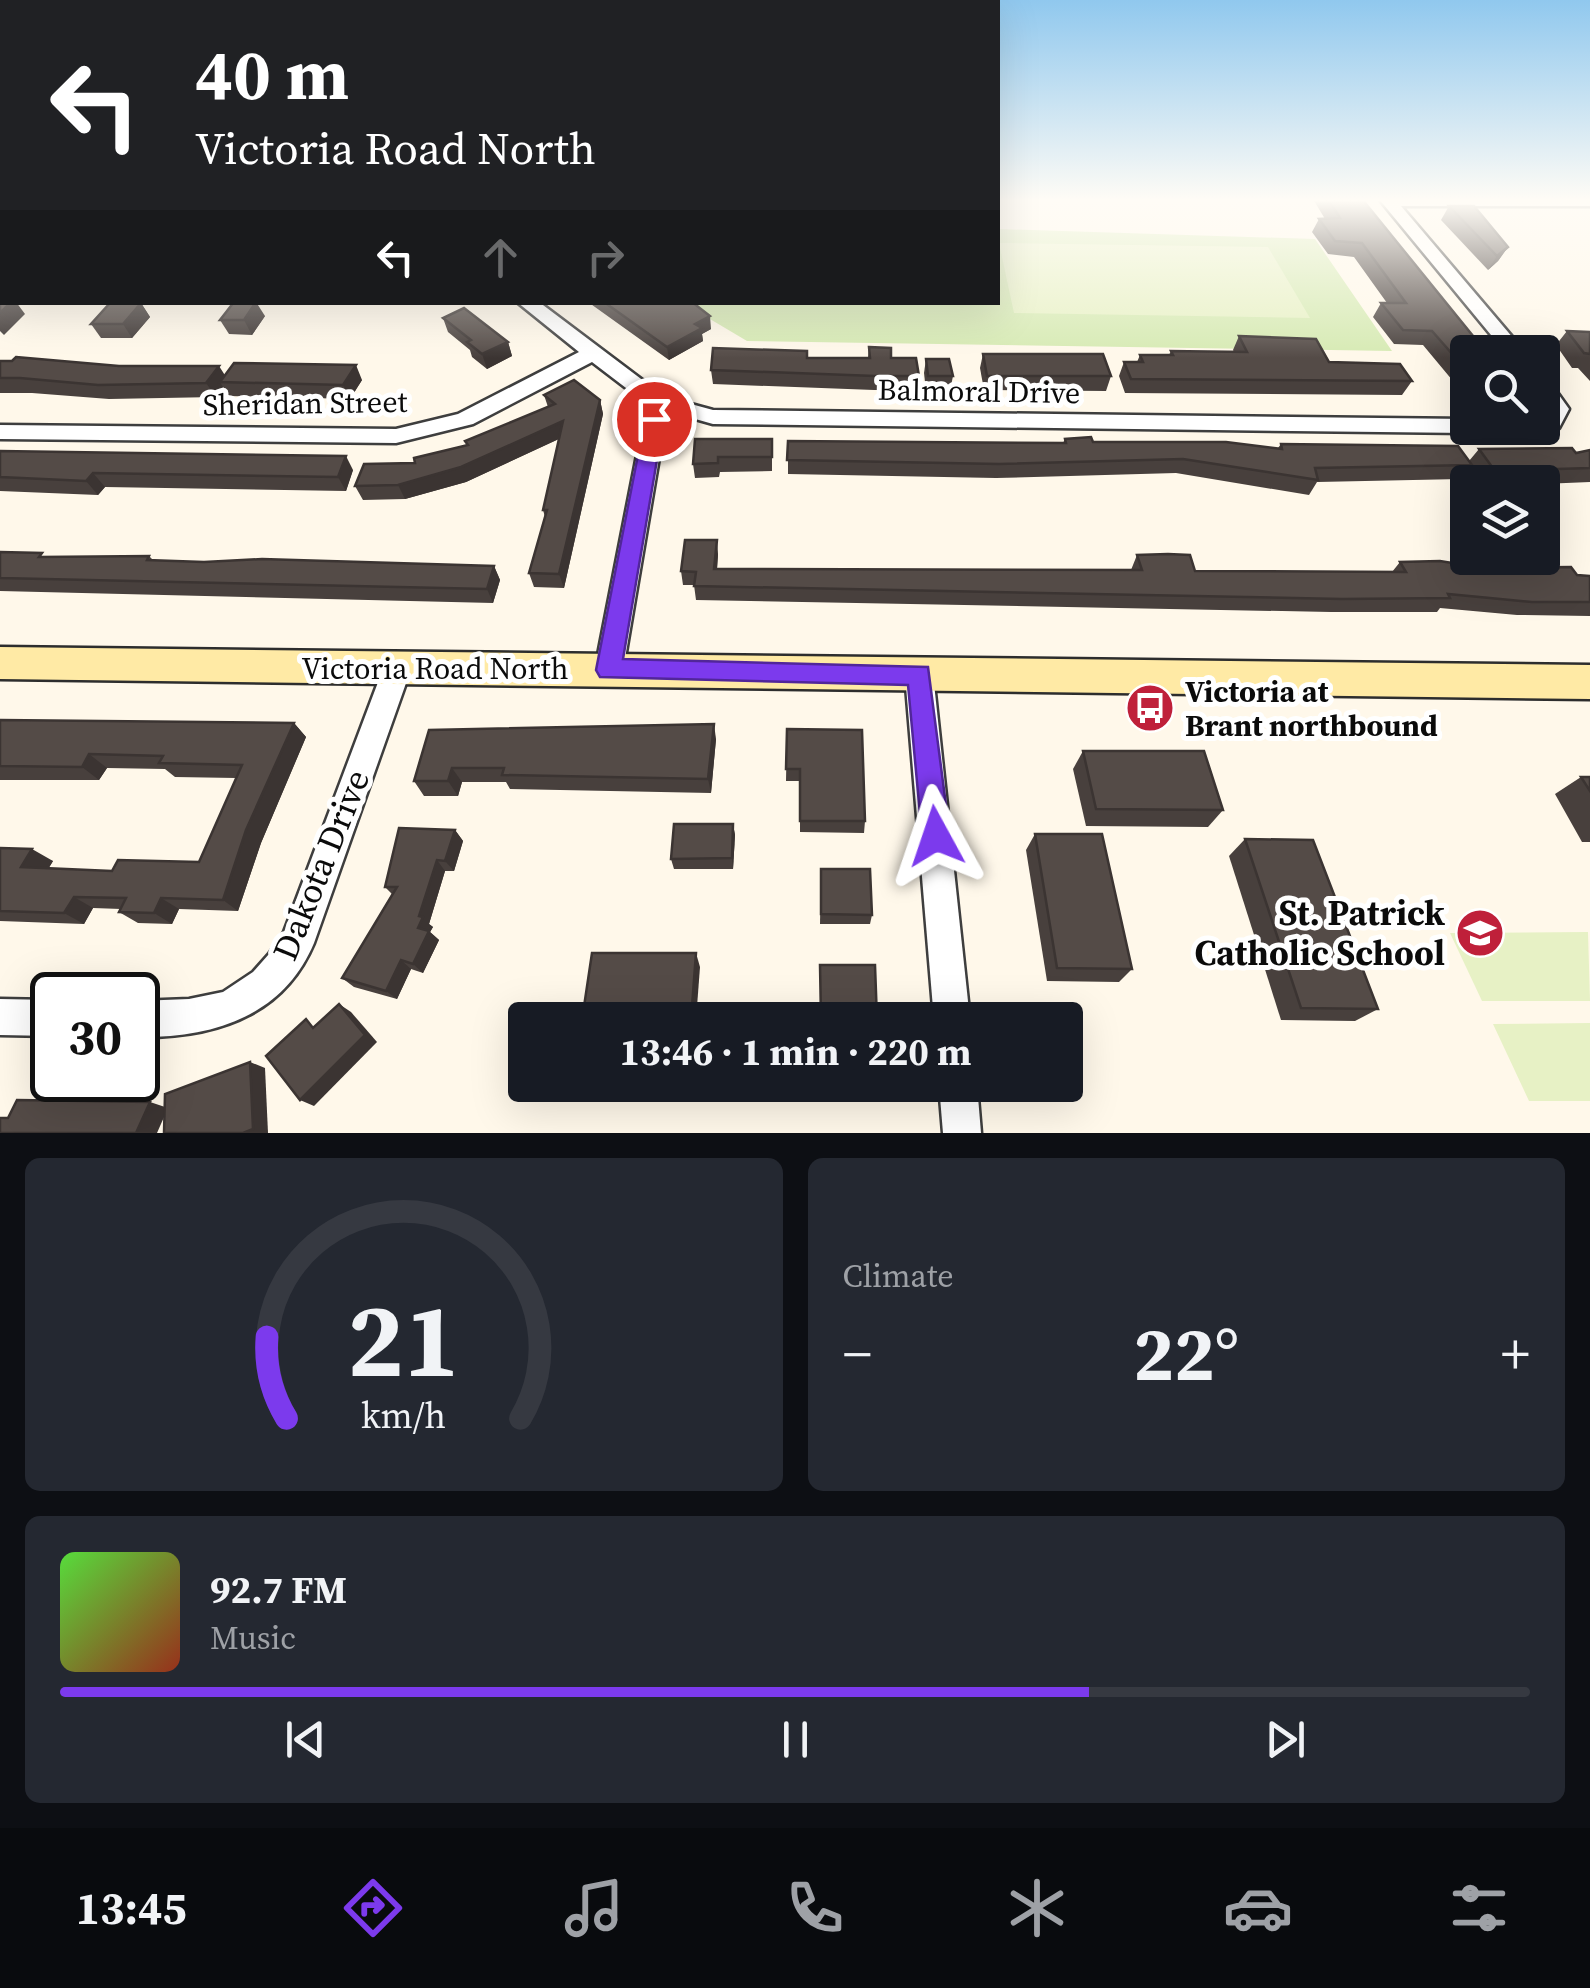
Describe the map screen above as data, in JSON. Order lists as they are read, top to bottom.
{
  "streets": {
    "main road": ["Victoria Road North"],
    "street": ["Balmoral Drive", "Sheridan Street", "Dakota Drive"]
  },
  "crossings": [
    ["Balmoral Drive", "Sheridan Street"],
    ["Victoria Road North", "Dakota Drive"]
  ],
  "places": {
    "bus stop": ["Victoria at Brant northbound"],
    "school or university": ["St. Patrick Catholic School"]
  },
  "page": {
    "turn": ["40 m", "Victoria Road North"],
    "limit": "30",
    "trip": "13:46 · 1 min · 220 m",
    "tile": "Climate",
    "heat": ["−", "22°", "+"],
    "song": ["92.7 FM", "Music"],
    "tabs": "13:45",
    "gauge": ["21", "km/h"]
  }
}
